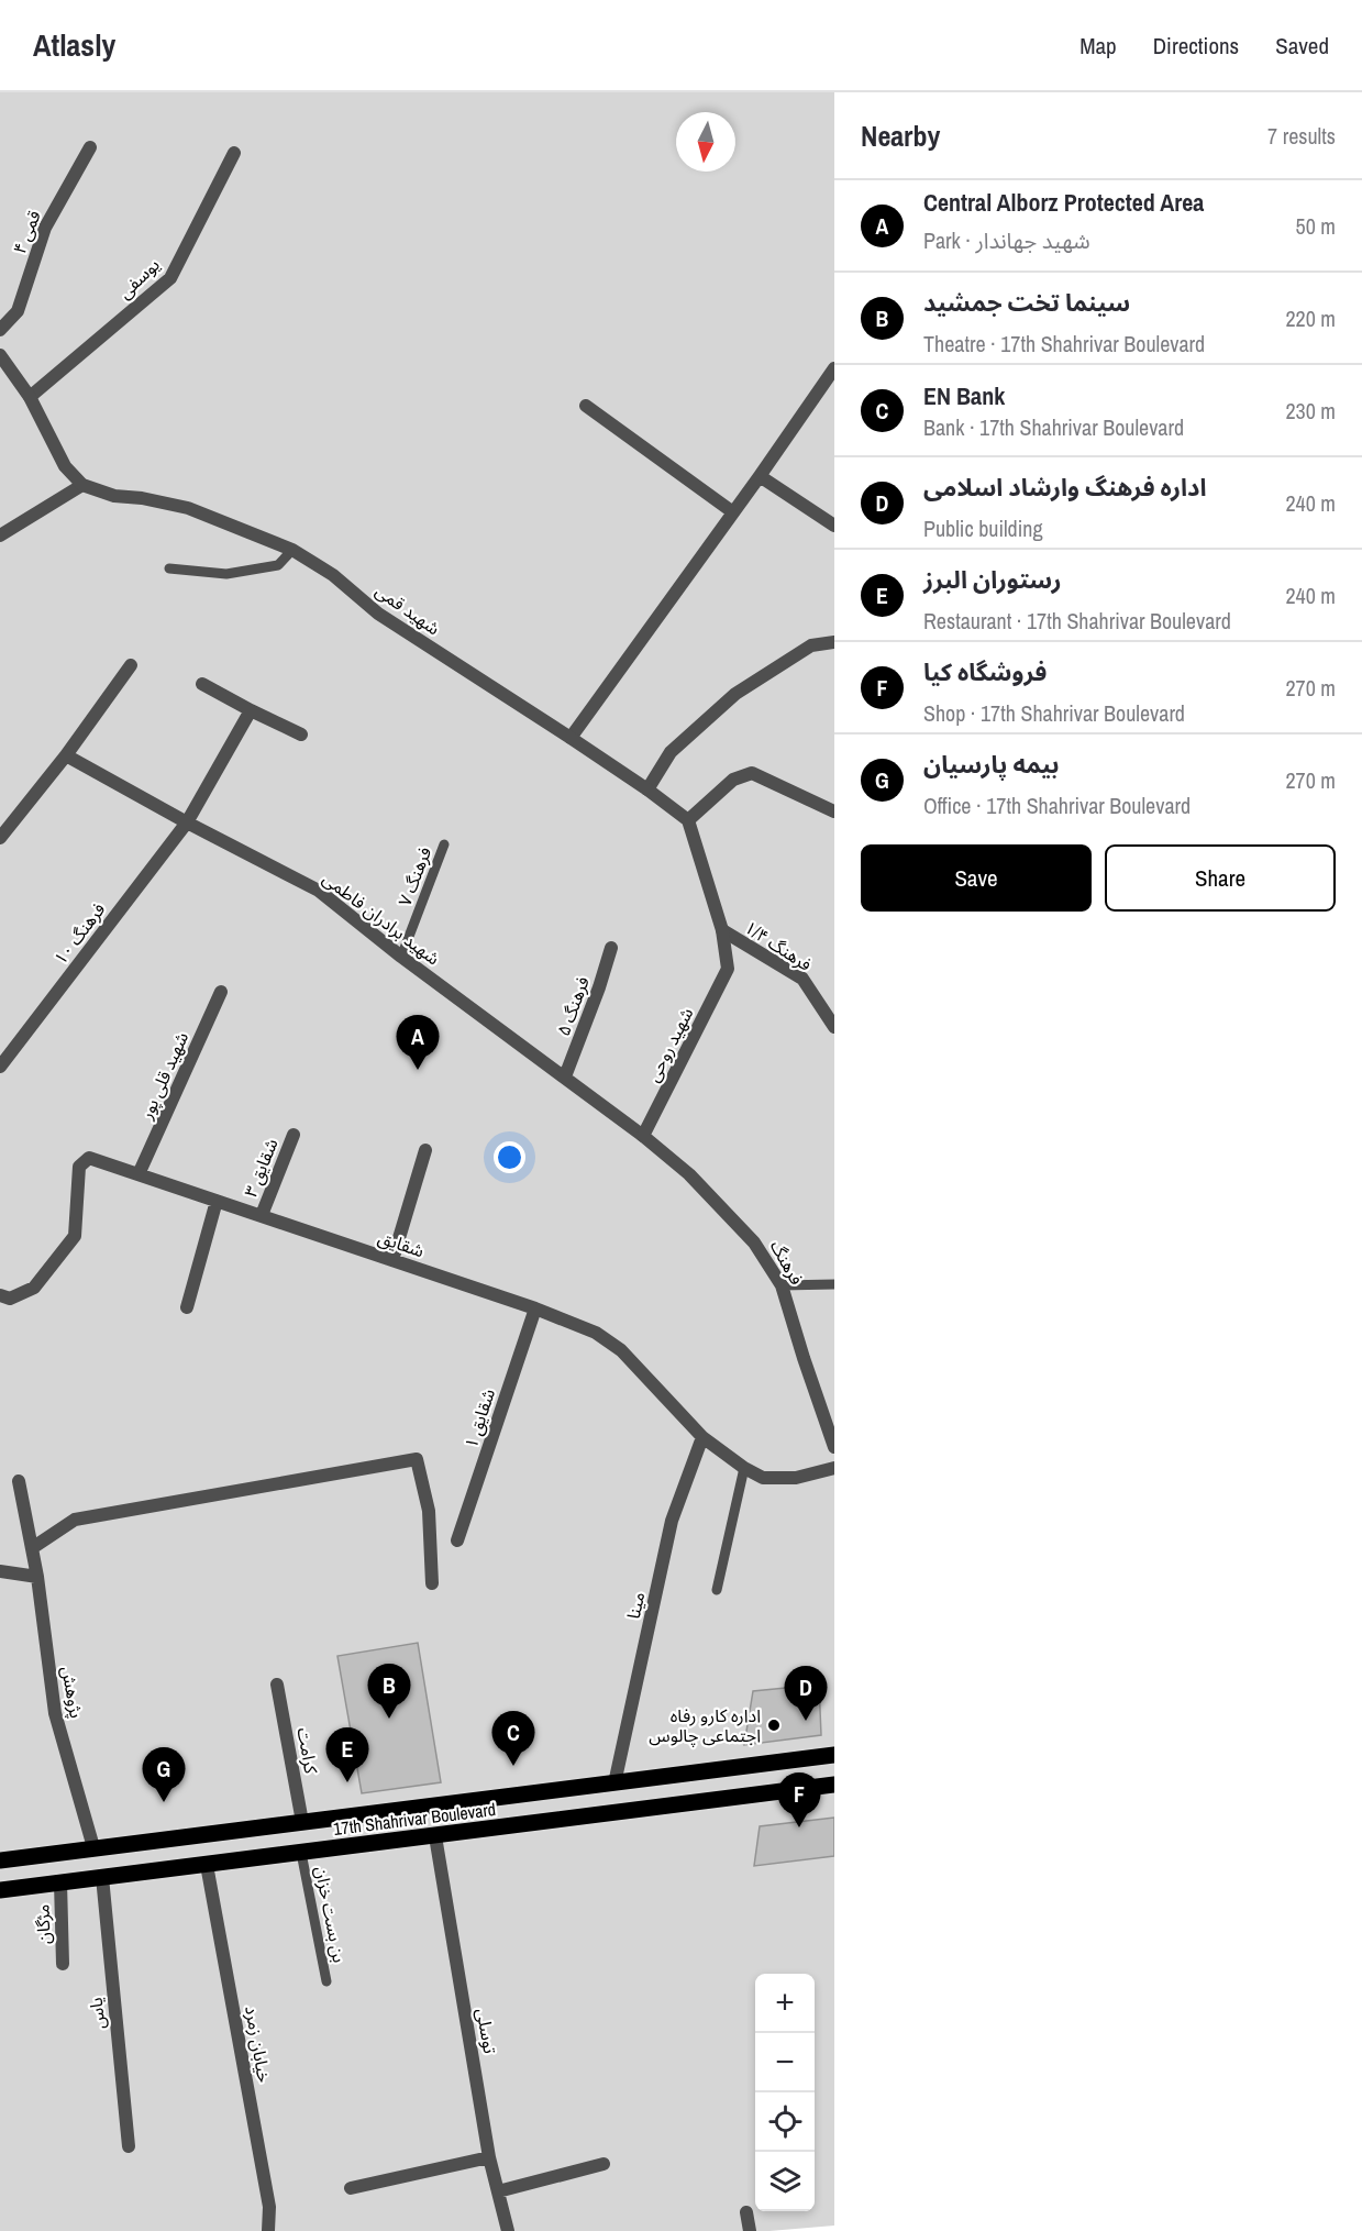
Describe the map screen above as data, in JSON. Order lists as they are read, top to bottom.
{
  "streets": {
    "main road": ["17th Shahrivar Boulevard"],
    "street": [
      "قمی ۴",
      "یوسفی",
      "شهید قمی",
      "شهید برادران فاطمی",
      "فرهنگ ۱۰",
      "فرهنگ ۱/۴",
      "فرهنگ ۵",
      "شهید روحی",
      "شهید قلی پور",
      "شقایق ۳",
      "شقایق",
      "فرهنگ",
      "شقایق ۱",
      "مینا",
      "پژوهش",
      "کرامت",
      "مژگان",
      "یاس",
      "توسلی",
      "خیابان زمرد"
    ],
    "lane": ["فرهنگ ۷", "بن بست خزان"]
  },
  "crossings": [
    ["فرهنگ ۷", "شهید برادران فاطمی"],
    ["شهید برادران فاطمی", "فرهنگ ۱۰"],
    ["شهید برادران فاطمی", "فرهنگ ۵"],
    ["شهید برادران فاطمی", "شهید روحی"],
    ["شهید برادران فاطمی", "فرهنگ"],
    ["فرهنگ ۱/۴", "شهید روحی"],
    ["شهید روحی", "فرهنگ"],
    ["شهید قلی پور", "شقایق"],
    ["شقایق ۳", "شقایق"],
    ["شقایق", "شقایق ۱"],
    ["شقایق", "مینا"],
    ["مینا", "17th Shahrivar Boulevard"],
    ["پژوهش", "17th Shahrivar Boulevard"],
    ["کرامت", "17th Shahrivar Boulevard"],
    ["17th Shahrivar Boulevard", "بن بست خزان"],
    ["17th Shahrivar Boulevard", "مژگان"],
    ["17th Shahrivar Boulevard", "یاس"],
    ["17th Shahrivar Boulevard", "توسلی"],
    ["17th Shahrivar Boulevard", "خیابان زمرد"]
  ],
  "places": ["اداره کارو رفاه اجتماعی چالوس"],
  "north": "bottom",
  "page": {
    "header": "Atlasly",
    "nav": ["Map", "Directions", "Saved"],
    "heading": ["Nearby", "7 results"],
    "list": [
      {
        "mark": "A",
        "name": "Central Alborz Protected Area",
        "note": "Park · شهید جهاندار",
        "value": "50 m"
      },
      {
        "mark": "B",
        "name": "سینما تخت جمشید",
        "note": "Theatre · 17th Shahrivar Boulevard",
        "value": "220 m"
      },
      {
        "mark": "C",
        "name": "EN Bank",
        "note": "Bank · 17th Shahrivar Boulevard",
        "value": "230 m"
      },
      {
        "mark": "D",
        "name": "اداره فرهنگ وارشاد اسلامی",
        "note": "Public building",
        "value": "240 m"
      },
      {
        "mark": "E",
        "name": "رستوران البرز",
        "note": "Restaurant · 17th Shahrivar Boulevard",
        "value": "240 m"
      },
      {
        "mark": "F",
        "name": "فروشگاه کیا",
        "note": "Shop · 17th Shahrivar Boulevard",
        "value": "270 m"
      },
      {
        "mark": "G",
        "name": "بیمه پارسیان",
        "note": "Office · 17th Shahrivar Boulevard",
        "value": "270 m"
      }
    ],
    "buttons": ["Save", "Share"],
    "pins": [
      "A",
      "B",
      "D",
      "C",
      "E",
      "G",
      "F"
    ],
    "map_buttons": ["+", "−"]
  }
}
